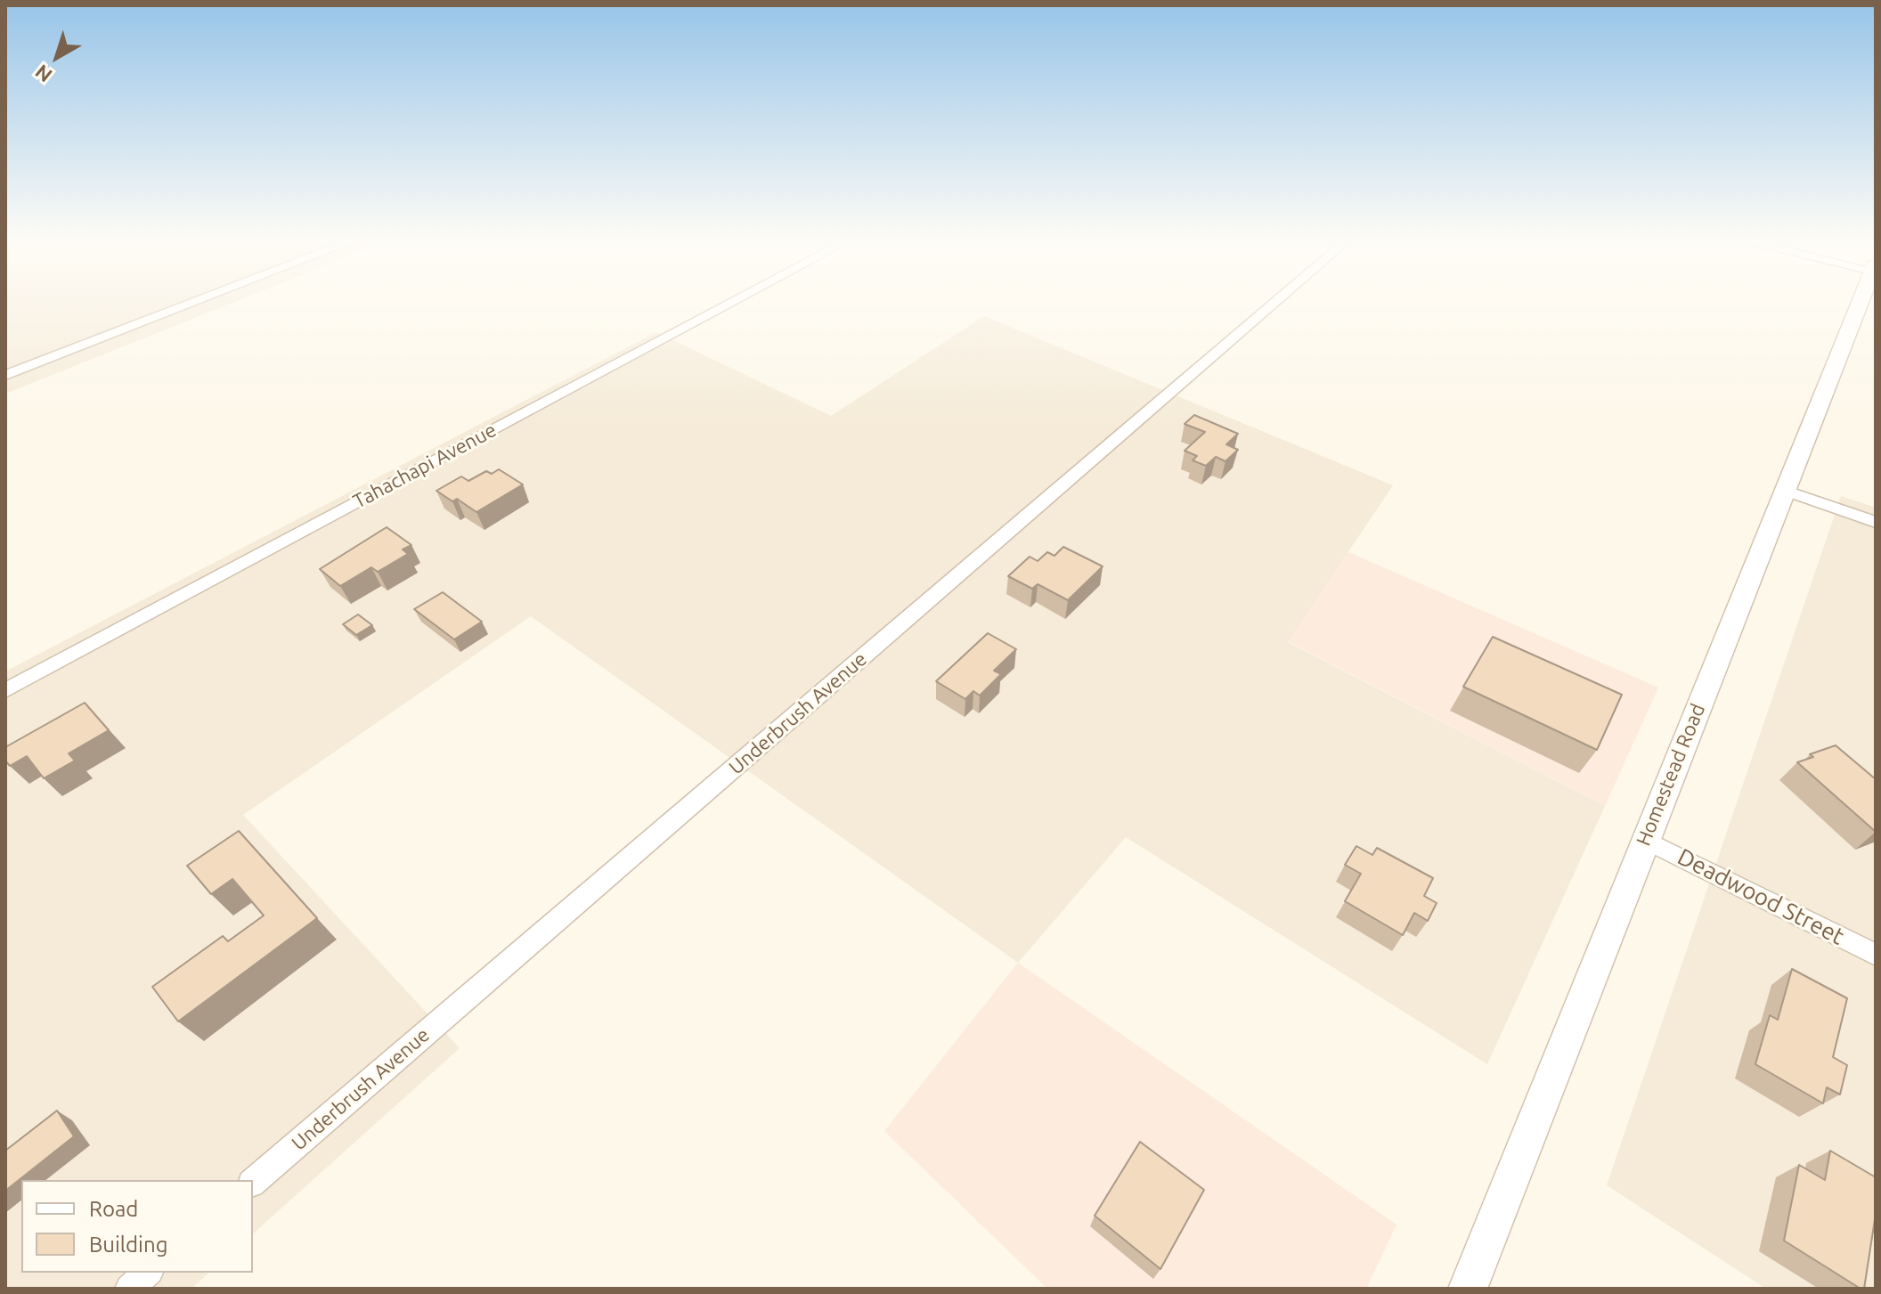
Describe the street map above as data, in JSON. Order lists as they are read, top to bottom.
{
  "streets": {
    "main road": ["Homestead Road"],
    "street": ["Tahachapi Avenue", "Underbrush Avenue", "Deadwood Street"]
  },
  "crossings": [
    ["Homestead Road", "Deadwood Street"]
  ],
  "legend": ["Road", "Building"],
  "north": "bottom left"
}
